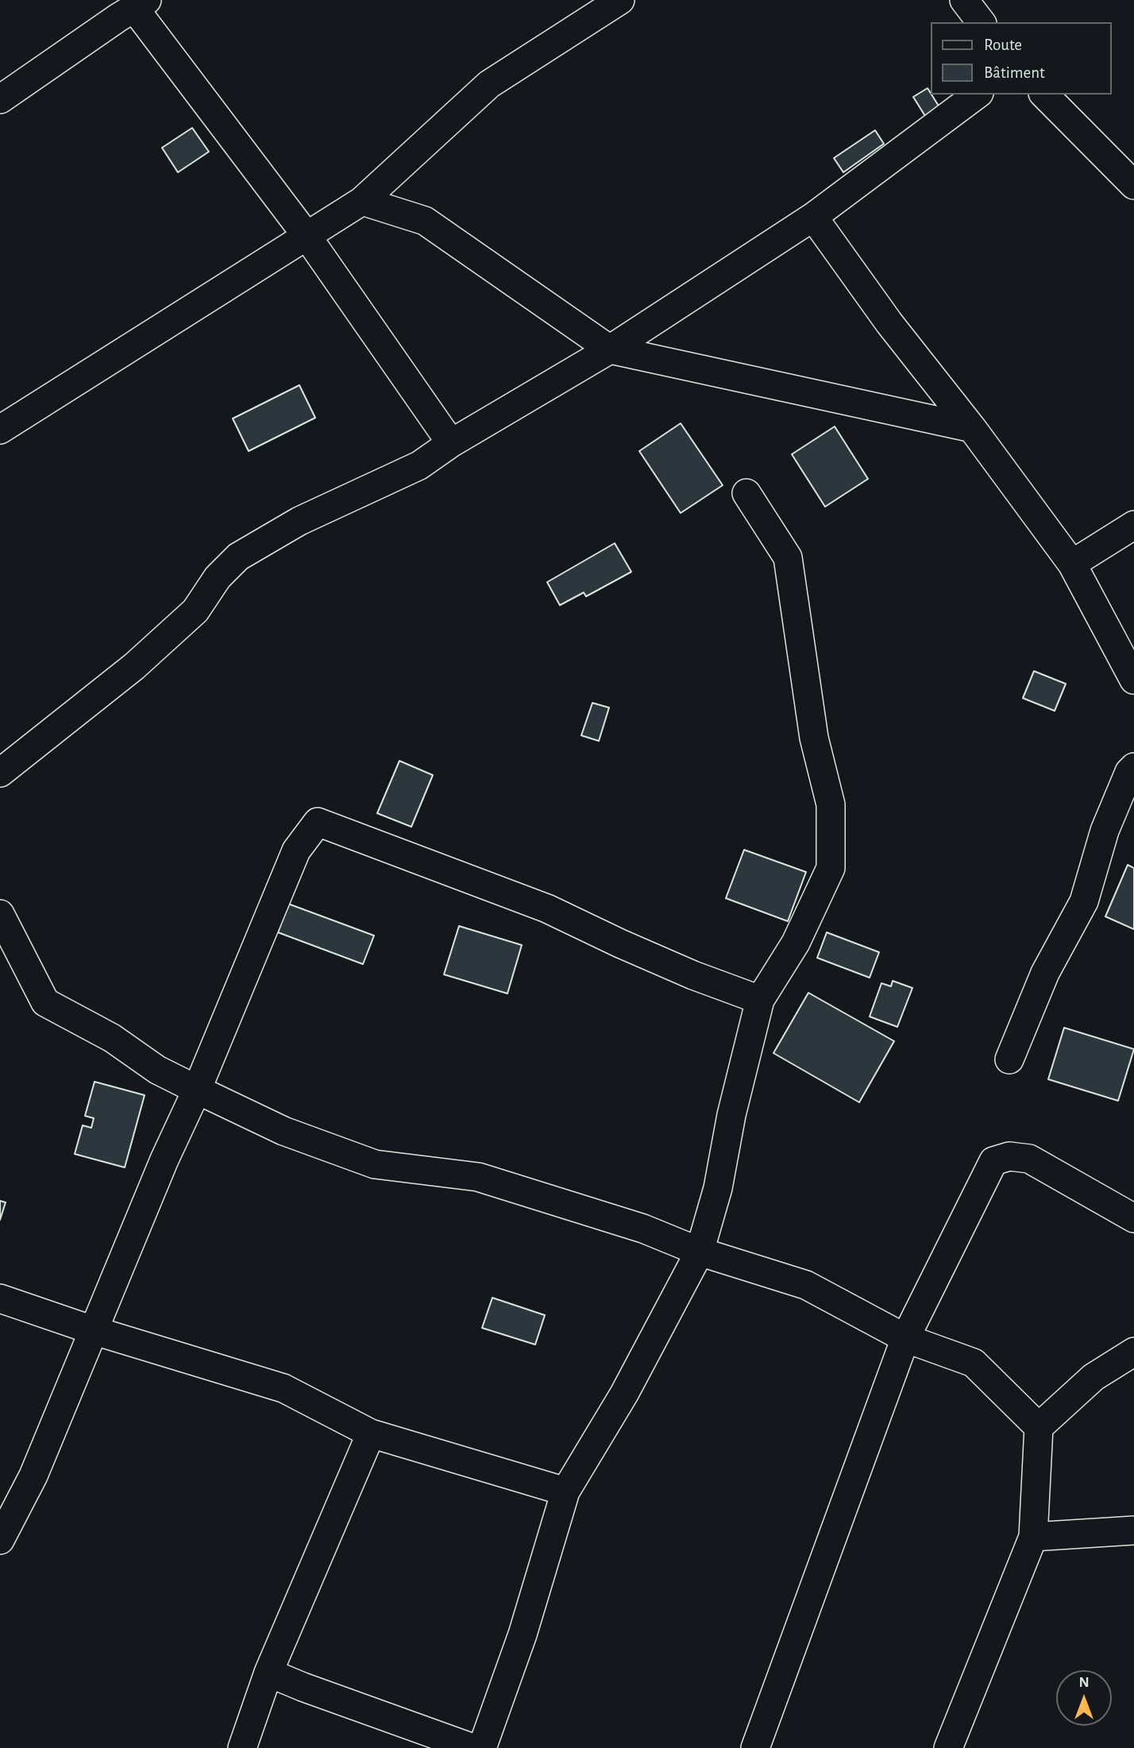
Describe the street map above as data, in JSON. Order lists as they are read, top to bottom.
{
  "legend": ["Route", "Bâtiment"],
  "north": "top"
}
